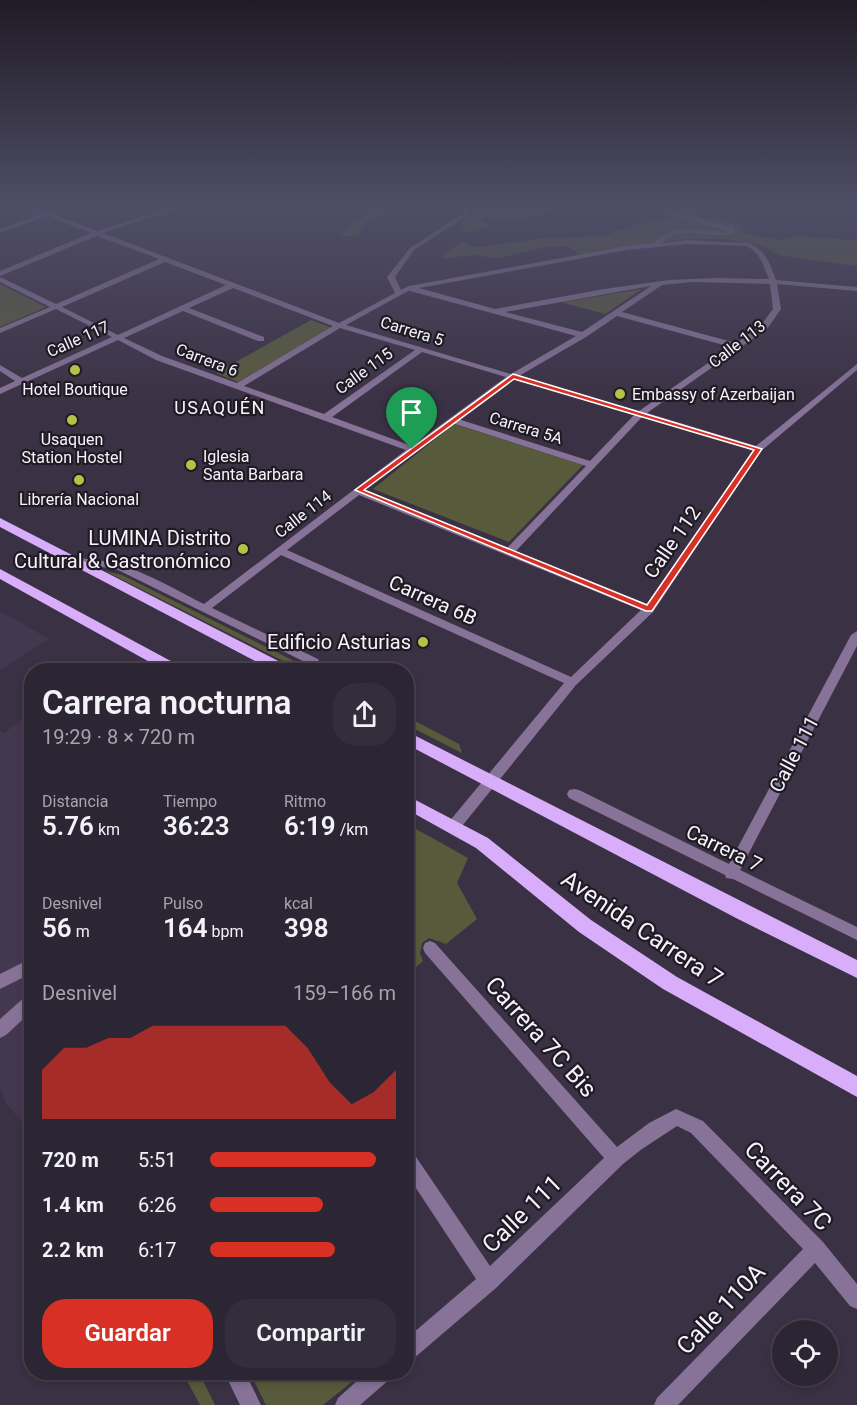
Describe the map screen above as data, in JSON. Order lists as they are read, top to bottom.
{
  "streets": {
    "main road": ["Avenida Carrera 7"],
    "street": [
      "Carrera 5",
      "Calle 117",
      "Calle 113",
      "Carrera 6",
      "Calle 115",
      "Carrera 5A",
      "Calle 114",
      "Calle 112",
      "Carrera 6B",
      "Calle 111",
      "Carrera 7",
      "Carrera 7C Bis",
      "Carrera 7C",
      "Calle 110A"
    ]
  },
  "crossings": [
    ["Carrera 5", "Calle 117"],
    ["Carrera 5", "Calle 113"],
    ["Carrera 5", "Calle 115"],
    ["Carrera 5", "Calle 114"],
    ["Carrera 5", "Calle 112"],
    ["Calle 117", "Carrera 6"],
    ["Calle 113", "Carrera 5A"],
    ["Carrera 6", "Calle 115"],
    ["Carrera 6", "Calle 114"],
    ["Carrera 5A", "Calle 114"],
    ["Calle 114", "Carrera 6B"],
    ["Calle 112", "Carrera 6B"],
    ["Calle 112", "Avenida Carrera 7"],
    ["Calle 111", "Carrera 7"],
    ["Calle 111", "Carrera 7C Bis"],
    ["Calle 111", "Carrera 7C"],
    ["Carrera 7C", "Calle 110A"]
  ],
  "districts": ["USAQUÉN"],
  "places": [
    "Hotel Boutique",
    "Embassy of Azerbaijan",
    "Usaquen Station Hostel",
    "Iglesia Santa Barbara",
    "Librería Nacional",
    "LUMINA Distrito Cultural & Gastronómico",
    "Edificio Asturias"
  ],
  "page": {
    "heading": ["Carrera nocturna", "19:29 · 8 × 720 m"],
    "stats": [
      ["Distancia", "5.76 km"],
      ["Tiempo", "36:23"],
      ["Ritmo", "6:19 /km"],
      ["Desnivel", "56 m"],
      ["Pulso", "164 bpm"],
      ["kcal", "398"]
    ],
    "chart": ["Desnivel", "159–166 m"],
    "list": [
      {
        "name": "720 m",
        "note": "5:51"
      },
      {
        "name": "1.4 km",
        "note": "6:26"
      },
      {
        "name": "2.2 km",
        "note": "6:17"
      }
    ],
    "buttons": ["Guardar", "Compartir"]
  }
}
